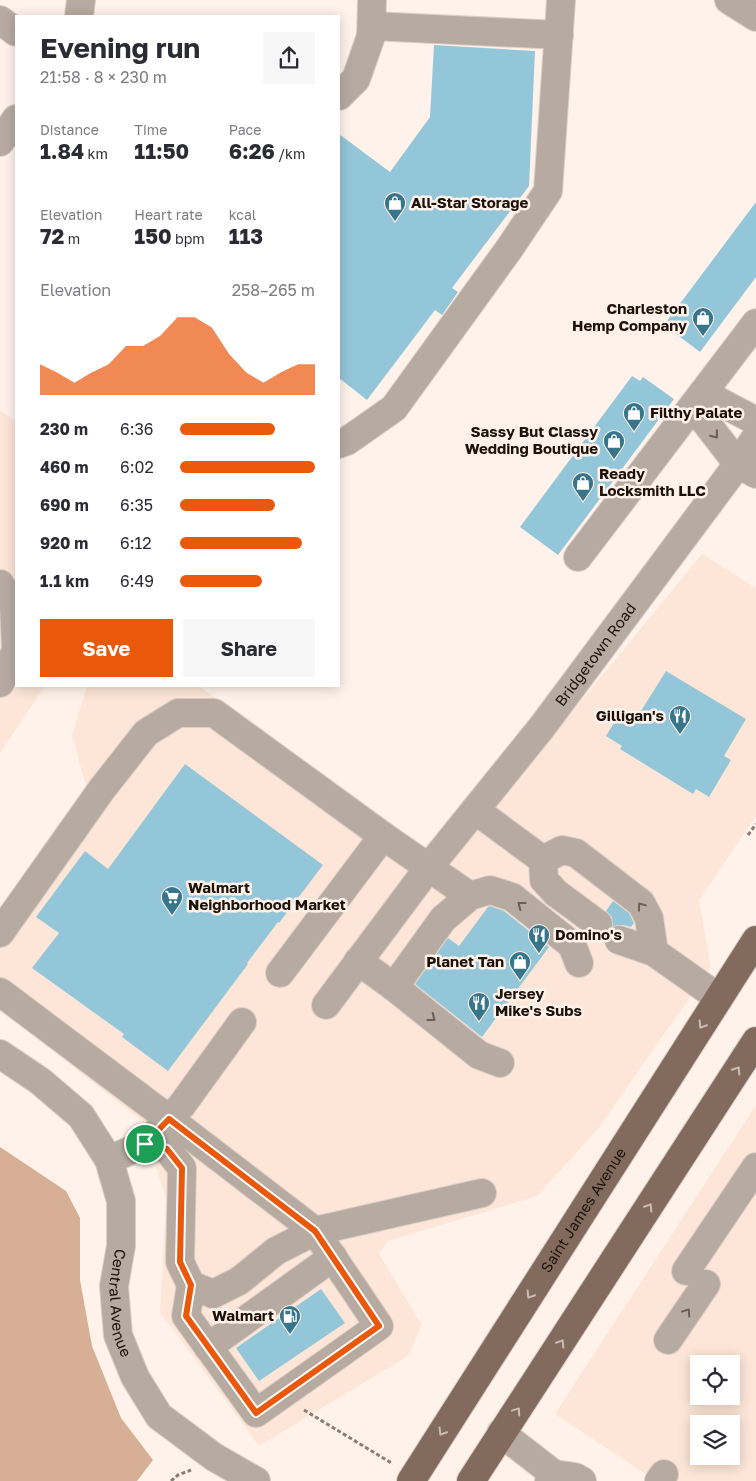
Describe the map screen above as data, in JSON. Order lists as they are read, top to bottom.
{
  "streets": {
    "main road": ["Saint James Avenue"],
    "street": ["Bridgetown Road", "Central Avenue"]
  },
  "places": {
    "shop": [
      "All-Star Storage",
      "Charleston Hemp Company",
      "Filthy Palate",
      "Sassy But Classy Wedding Boutique",
      "Ready Locksmith LLC",
      "Planet Tan"
    ],
    "restaurant": ["Gilligan's", "Domino's", "Jersey Mike's Subs"],
    "supermarket": ["Walmart Neighborhood Market"],
    "fuel station": ["Walmart"]
  },
  "page": {
    "heading": ["Evening run", "21:58 · 8 × 230 m"],
    "stats": [
      ["Distance", "1.84 km"],
      ["Time", "11:50"],
      ["Pace", "6:26 /km"],
      ["Elevation", "72 m"],
      ["Heart rate", "150 bpm"],
      ["kcal", "113"]
    ],
    "chart": ["Elevation", "258–265 m"],
    "list": [
      {
        "name": "230 m",
        "note": "6:36"
      },
      {
        "name": "460 m",
        "note": "6:02"
      },
      {
        "name": "690 m",
        "note": "6:35"
      },
      {
        "name": "920 m",
        "note": "6:12"
      },
      {
        "name": "1.1 km",
        "note": "6:49"
      }
    ],
    "buttons": ["Save", "Share"]
  }
}
